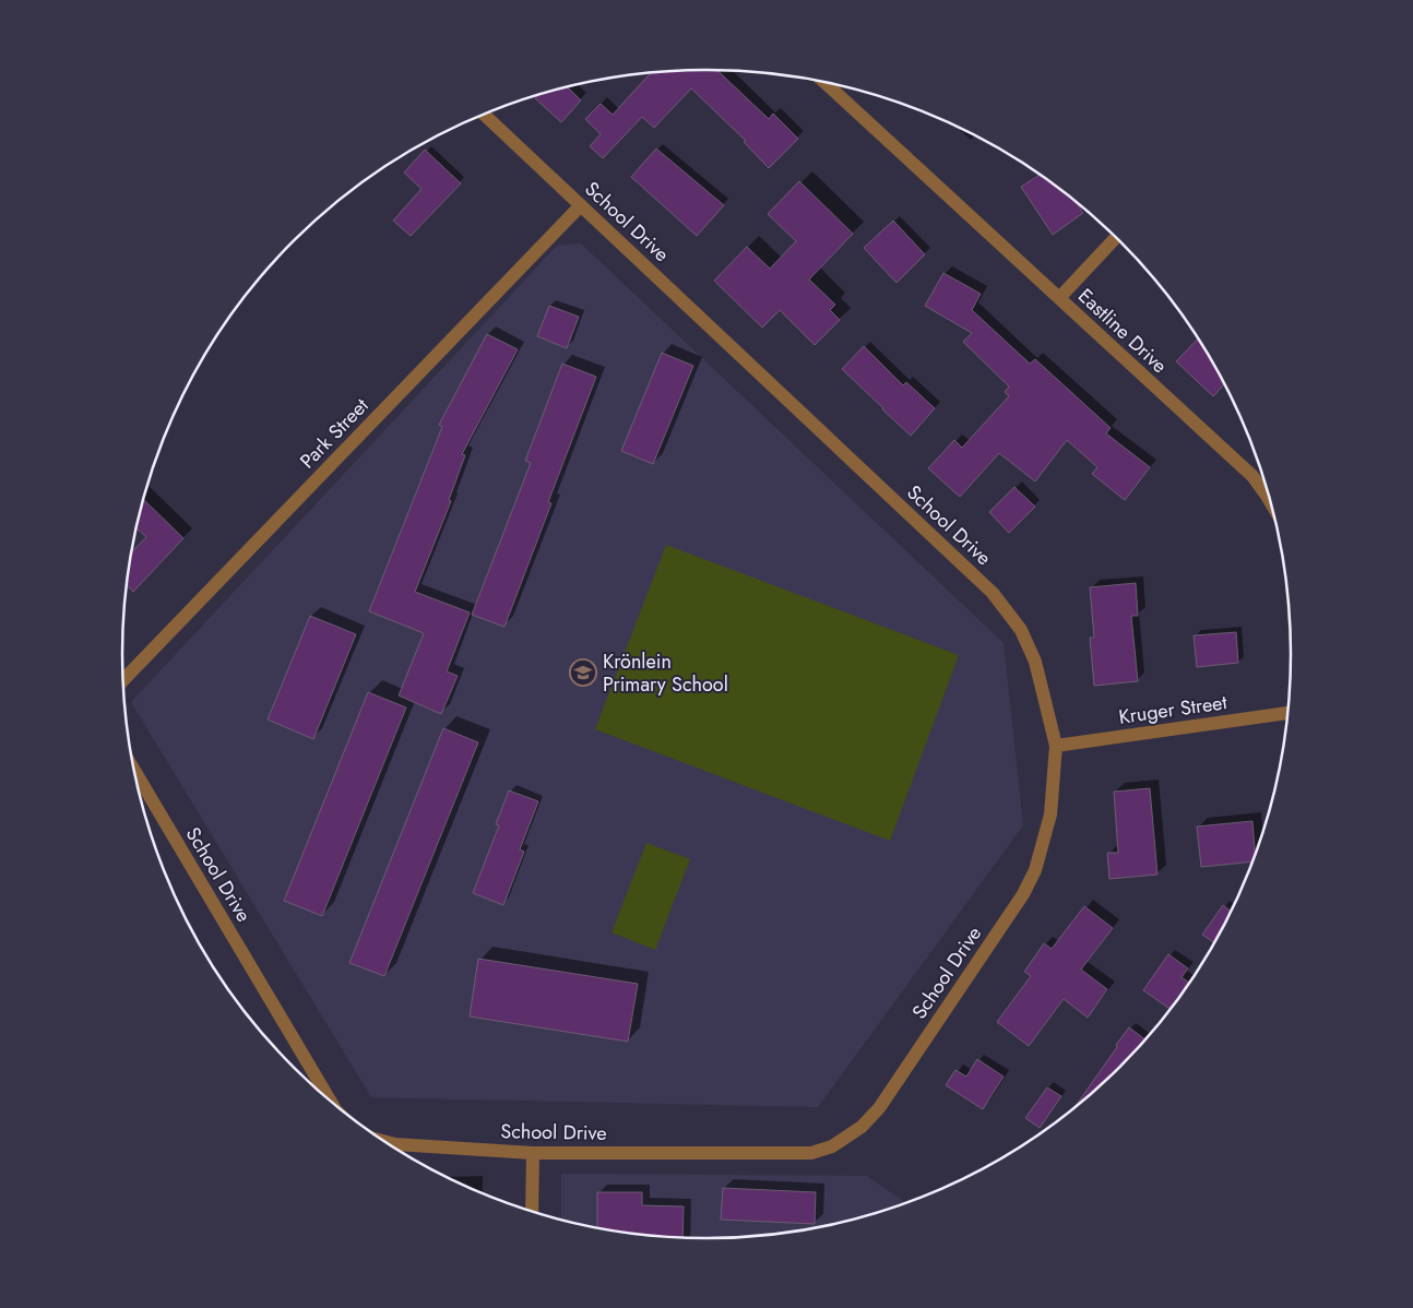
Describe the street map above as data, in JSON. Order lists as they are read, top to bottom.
{
  "streets": {
    "street": [
      "School Drive",
      "Eastline Drive",
      "Park Street",
      "Kruger Street"
    ]
  },
  "crossings": [
    ["School Drive", "Park Street"],
    ["School Drive", "Kruger Street"]
  ],
  "places": {
    "school or university": ["Krönlein Primary School"]
  }
}
